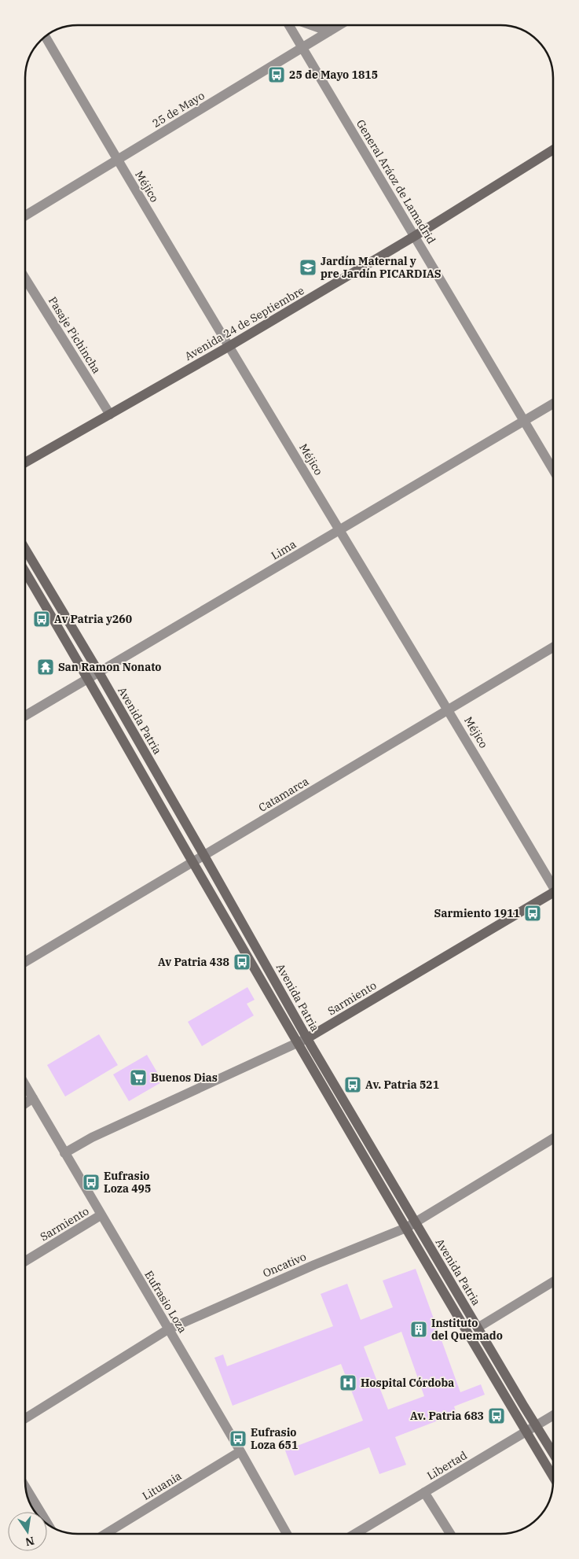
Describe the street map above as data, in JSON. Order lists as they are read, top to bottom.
{
  "streets": {
    "main road": ["Avenida 24 de Septiembre", "Avenida Patria", "Sarmiento"],
    "street": [
      "25 de Mayo",
      "General Aráoz de Lamadrid",
      "Méjico",
      "Pasaje Pichincha",
      "Lima",
      "Catamarca",
      "Oncativo",
      "Eufrasio Loza",
      "Libertad",
      "Lituania"
    ]
  },
  "crossings": [
    ["25 de Mayo", "General Aráoz de Lamadrid"],
    ["25 de Mayo", "Méjico"],
    ["General Aráoz de Lamadrid", "Avenida 24 de Septiembre"],
    ["General Aráoz de Lamadrid", "Lima"],
    ["Méjico", "Avenida 24 de Septiembre"],
    ["Méjico", "Lima"],
    ["Méjico", "Catamarca"],
    ["Avenida 24 de Septiembre", "Pasaje Pichincha"],
    ["Lima", "Avenida Patria"],
    ["Avenida Patria", "Catamarca"],
    ["Avenida Patria", "Sarmiento"],
    ["Avenida Patria", "Oncativo"],
    ["Avenida Patria", "Libertad"],
    ["Sarmiento", "Eufrasio Loza"],
    ["Oncativo", "Eufrasio Loza"],
    ["Eufrasio Loza", "Lituania"]
  ],
  "places": {
    "bus stop": [
      "25 de Mayo 1815",
      "Av Patria y260",
      "Sarmiento 1911",
      "Av Patria 438",
      "Av. Patria 521",
      "Eufrasio Loza 495",
      "Av. Patria 683",
      "Eufrasio Loza 651"
    ],
    "school or university": ["Jardín Maternal y pre Jardín PICARDIAS"],
    "temple": ["San Ramon Nonato"],
    "supermarket": ["Buenos Dias"],
    "building": ["Instituto del Quemado"],
    "hospital": ["Hospital Córdoba"]
  },
  "north": "bottom"
}
